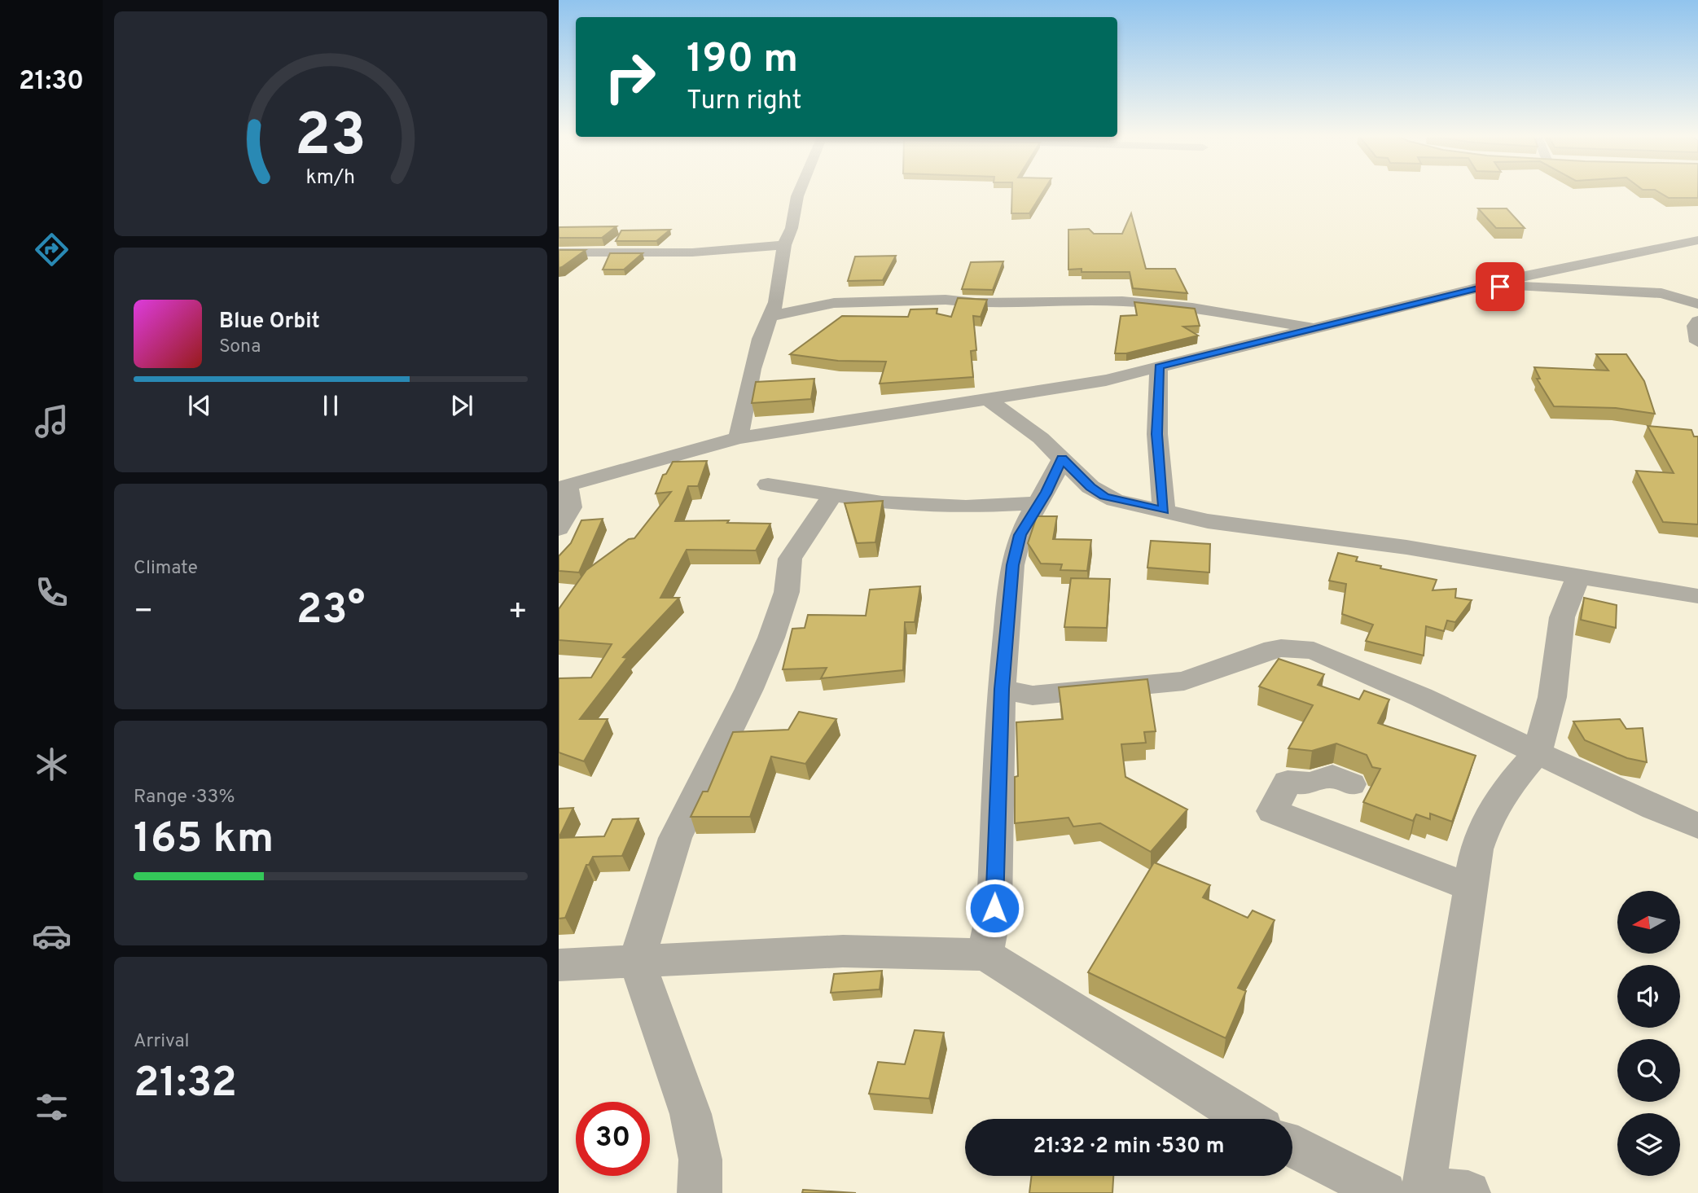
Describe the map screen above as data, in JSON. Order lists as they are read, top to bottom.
{
  "north": "left",
  "page": {
    "tabs": "21:30",
    "turn": ["190 m", "Turn right"],
    "song": ["Blue Orbit", "Sona"],
    "tile": [
      "Climate",
      ["Range · 33%", "165 km"],
      ["Arrival", "21:32"]
    ],
    "heat": ["−", "23°", "+"],
    "limit": "30",
    "trip": "21:32 · 2 min · 530 m",
    "gauge": ["23", "km/h"]
  }
}
